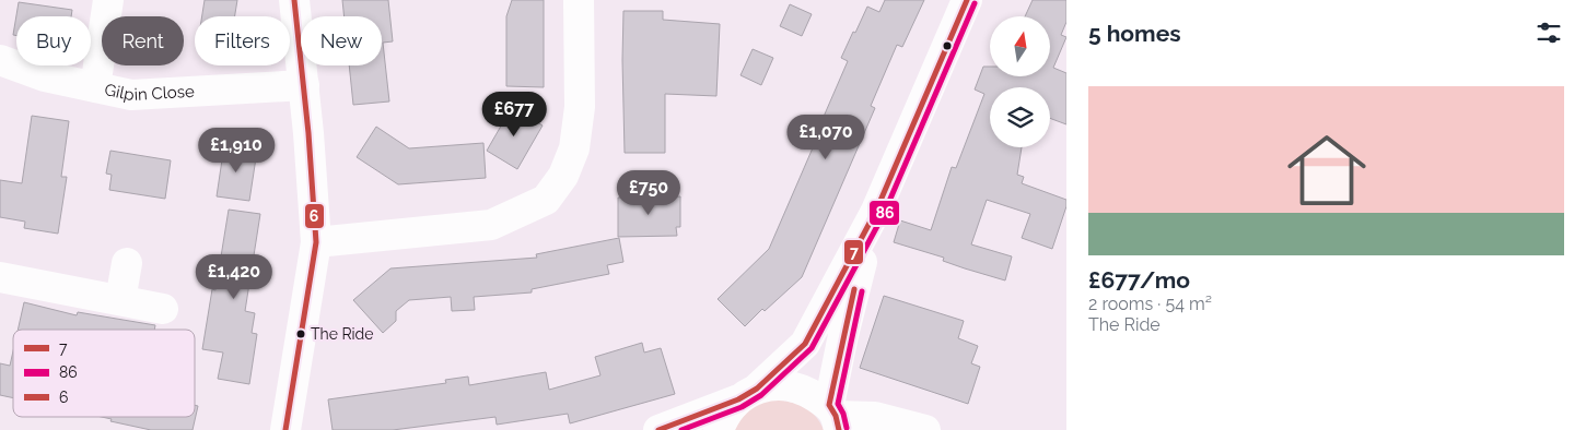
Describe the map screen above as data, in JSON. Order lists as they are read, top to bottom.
{
  "streets": {
    "street": ["Gilpin Close"]
  },
  "places": ["The Ride"],
  "lines": ["transit line 7", "transit line 6", "transit line 86"],
  "legend": ["7", "86", "6"],
  "north": "top",
  "page": {
    "heading": "5 homes",
    "chip": [
      "Buy",
      "Rent",
      "Filters",
      "New"
    ],
    "list": [
      {
        "name": "£677/mo",
        "note": "2 rooms · 54 m² · The Ride"
      }
    ],
    "price": [
      "£677",
      "£1,070",
      "£1,910",
      "£750",
      "£1,420"
    ]
  }
}
